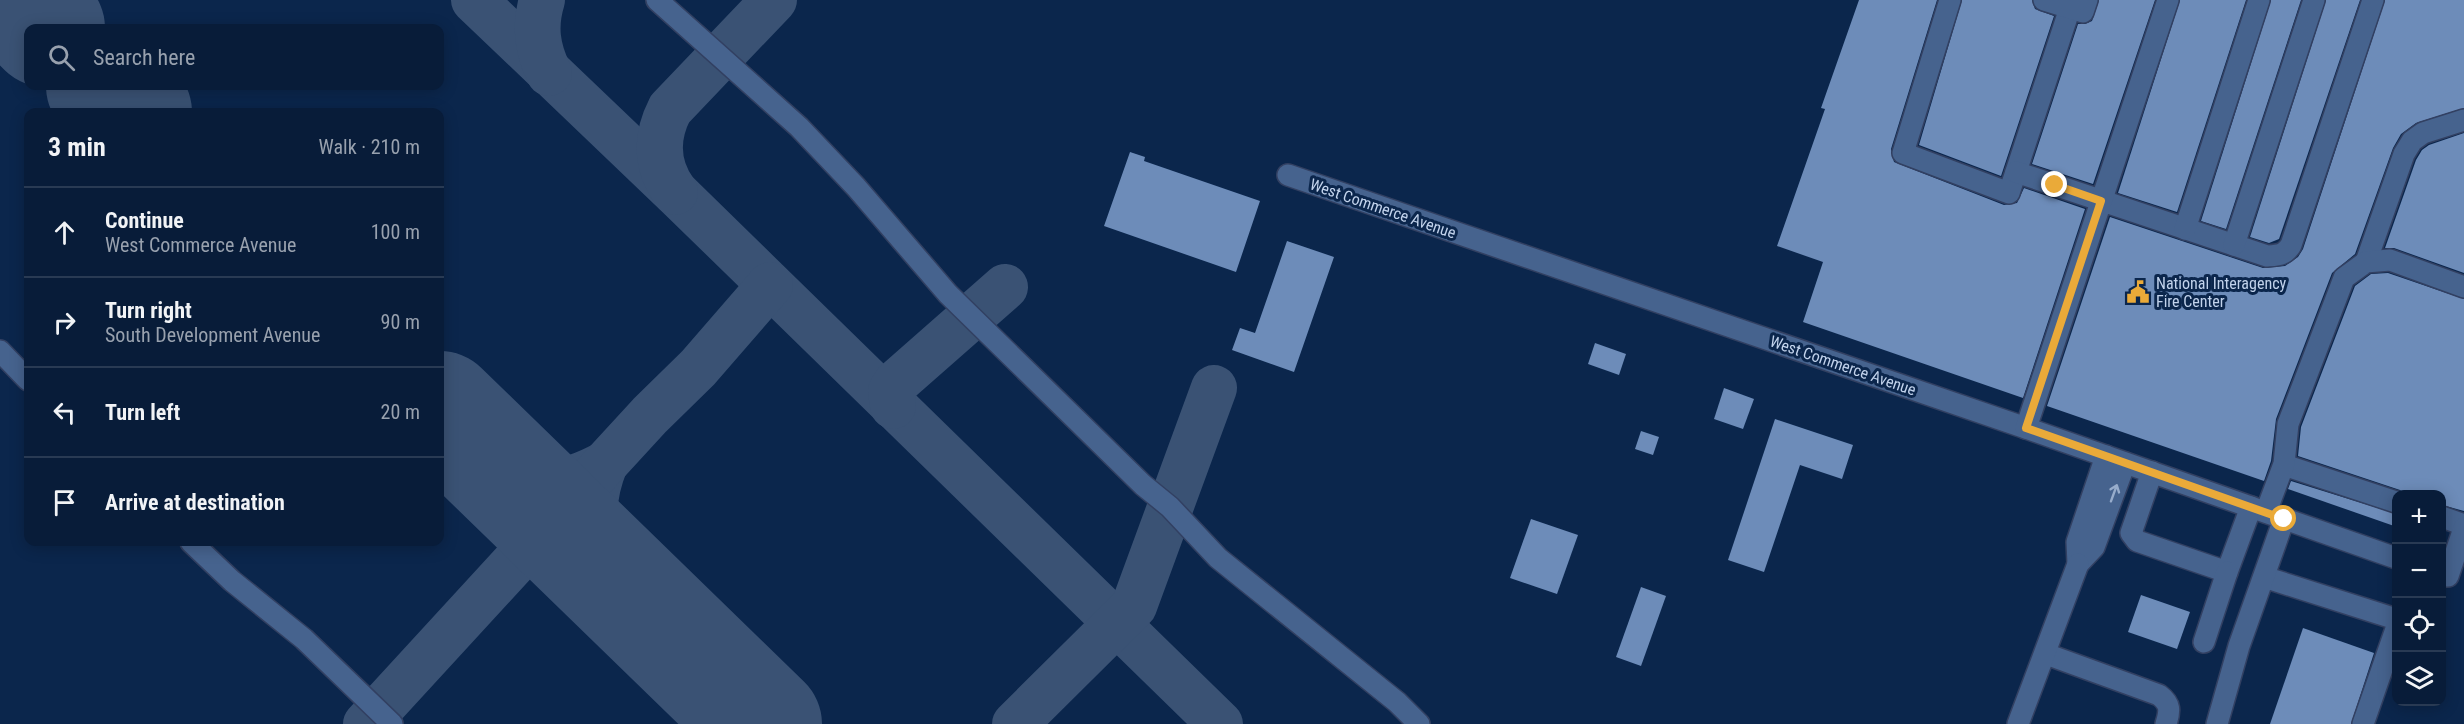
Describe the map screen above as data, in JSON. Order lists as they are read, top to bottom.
{
  "streets": {
    "street": ["West Commerce Avenue"]
  },
  "places": {
    "public building": ["National Interagency Fire Center"]
  },
  "page": {
    "search": "Search here",
    "heading": ["3 min", "Walk · 210 m"],
    "list": [
      ["Continue", "West Commerce Avenue", "100 m"],
      ["Turn right", "South Development Avenue", "90 m"],
      ["Turn left", "20 m"],
      "Arrive at destination"
    ],
    "map_buttons": ["+", "−"]
  }
}
